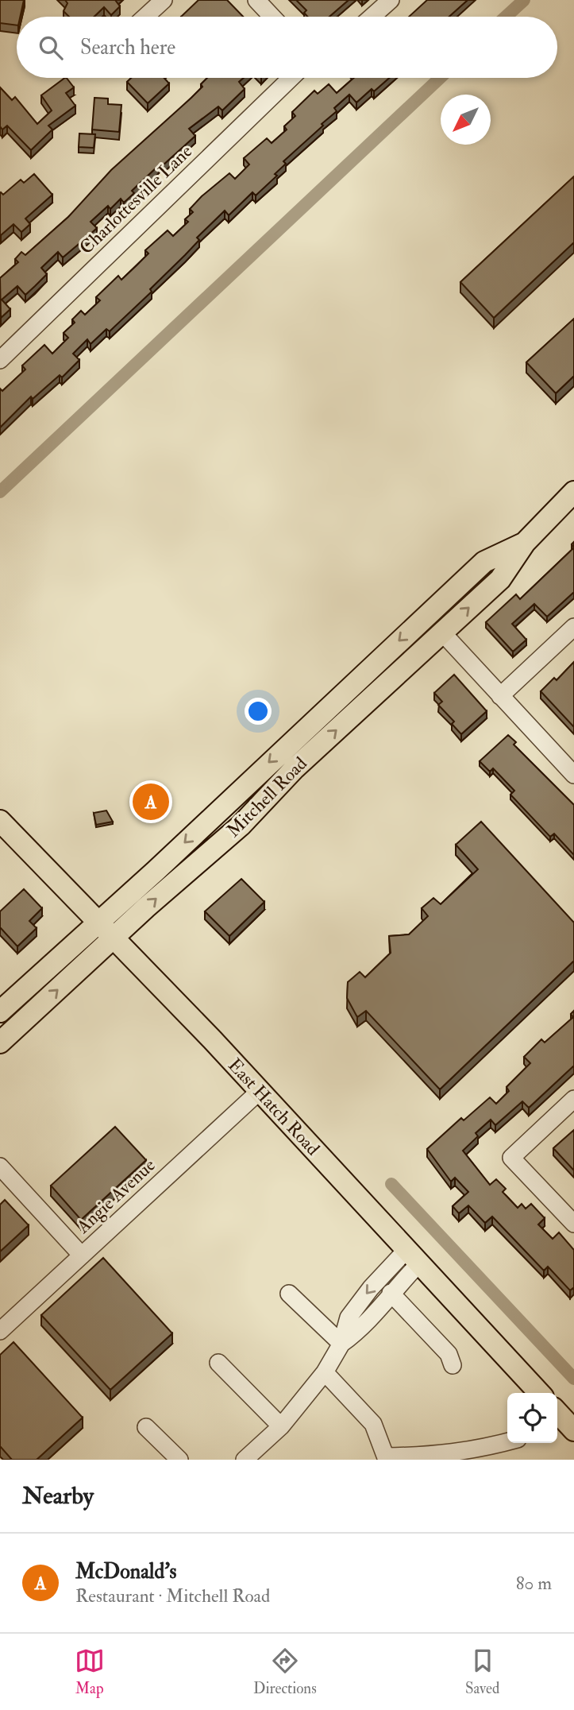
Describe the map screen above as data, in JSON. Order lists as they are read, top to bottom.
{
  "streets": {
    "main road": ["Mitchell Road", "East Hatch Road"],
    "street": ["Charlottesville Lane", "Angie Avenue"]
  },
  "crossings": [
    ["Mitchell Road", "East Hatch Road"],
    ["East Hatch Road", "Angie Avenue"]
  ],
  "north": "bottom left",
  "page": {
    "search": "Search here",
    "pins": "A",
    "heading": "Nearby",
    "list": [
      {
        "mark": "A",
        "name": "McDonald's",
        "note": "Restaurant · Mitchell Road",
        "value": "80 m"
      }
    ],
    "nav": ["Map", "Directions", "Saved"]
  }
}
